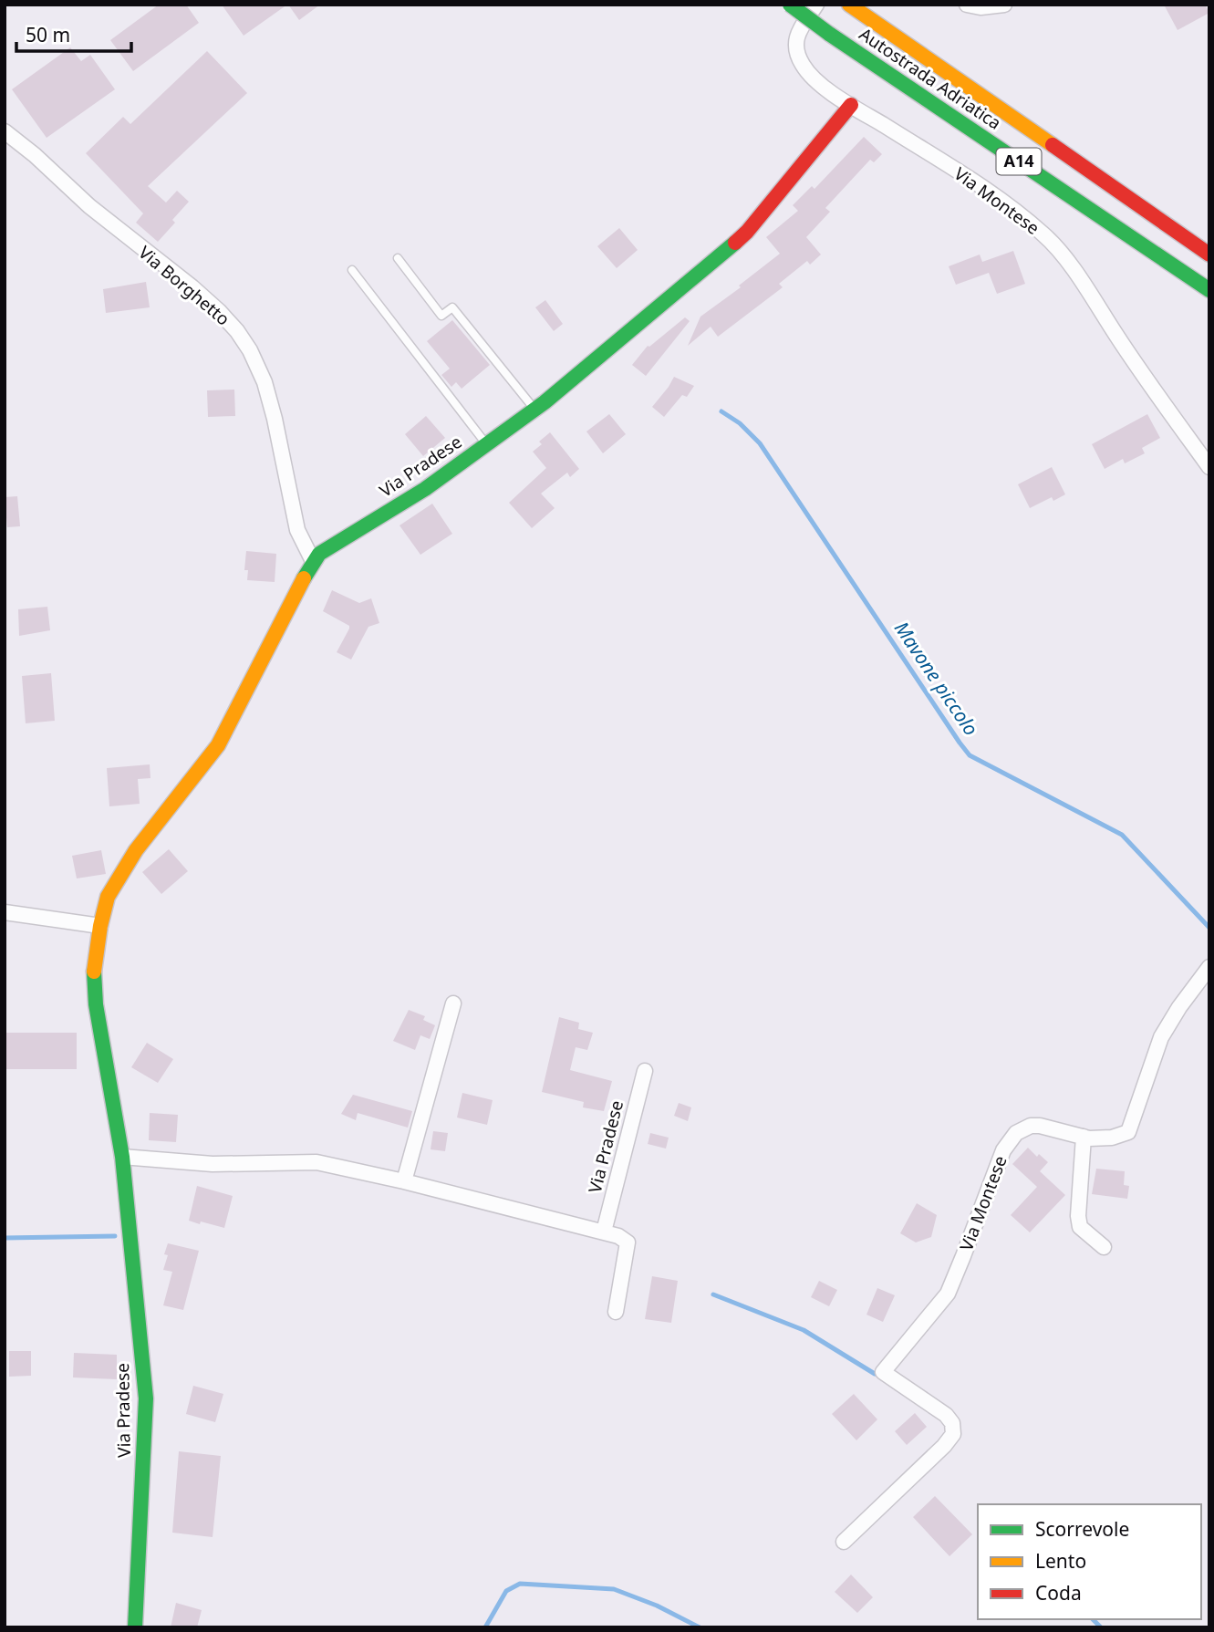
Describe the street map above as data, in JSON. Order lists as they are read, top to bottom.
{
  "streets": {
    "main road": ["Autostrada Adriatica", "A14", "Via Pradese"],
    "street": ["Via Montese", "Via Borghetto"]
  },
  "crossings": [
    ["Via Montese", "Via Pradese"],
    ["Via Borghetto", "Via Pradese"]
  ],
  "water": ["Mavone piccolo"],
  "legend": ["Scorrevole", "Lento", "Coda"],
  "scale_bar": "50 m"
}
